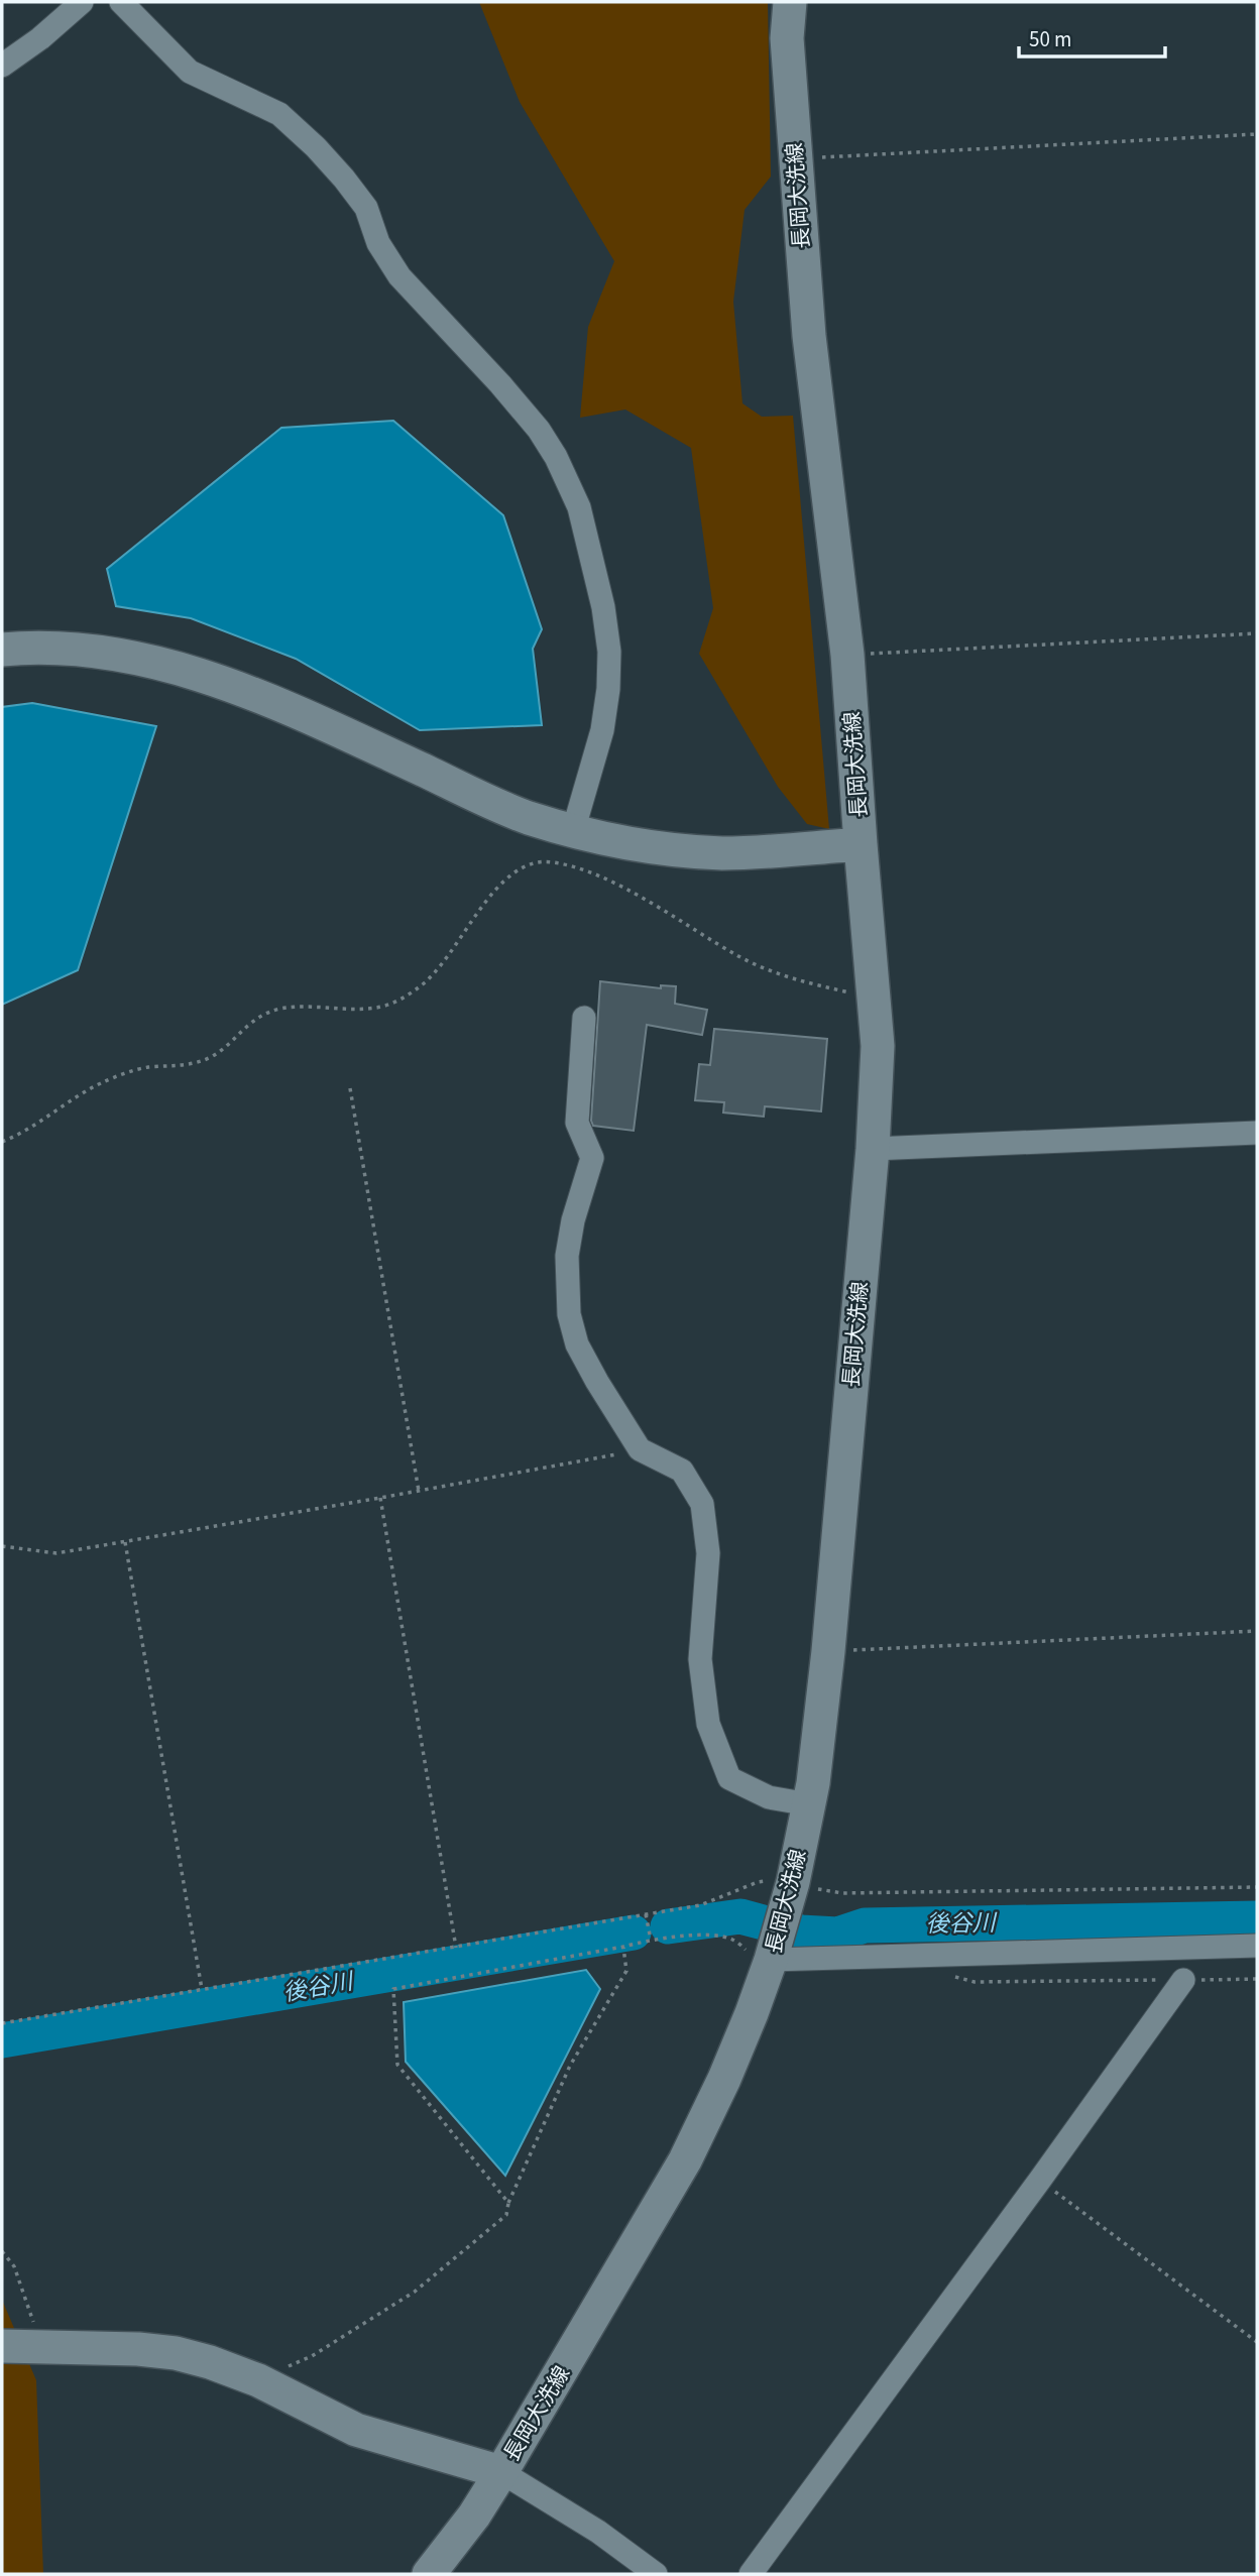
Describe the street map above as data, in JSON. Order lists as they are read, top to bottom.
{
  "streets": {
    "main road": ["長岡大洗線"]
  },
  "water": ["後谷川"],
  "scale_bar": "50 m"
}
